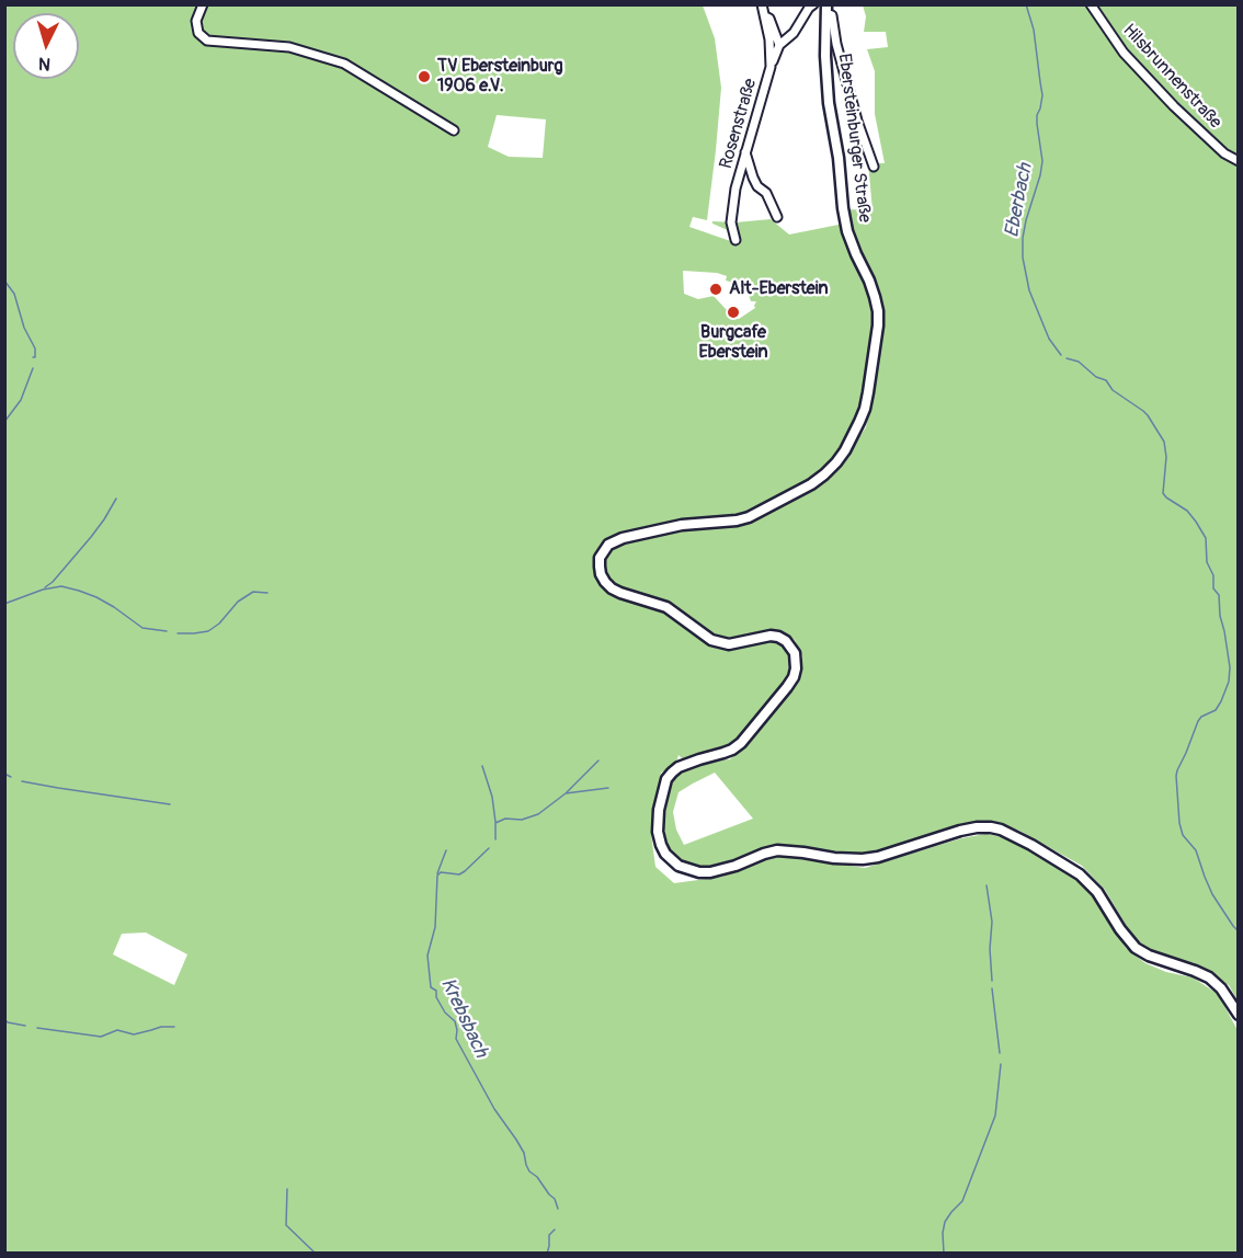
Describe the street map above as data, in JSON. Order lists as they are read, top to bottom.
{
  "streets": {
    "street": ["Hilsbrunnenstraße", "Rosenstraße", "Ebersteinburger Straße"]
  },
  "water": ["Eberbach", "Krebsbach"],
  "places": ["TV Ebersteinburg 1906 e.V.", "Alt-Eberstein", "Burgcafe Eberstein"],
  "north": "bottom"
}
